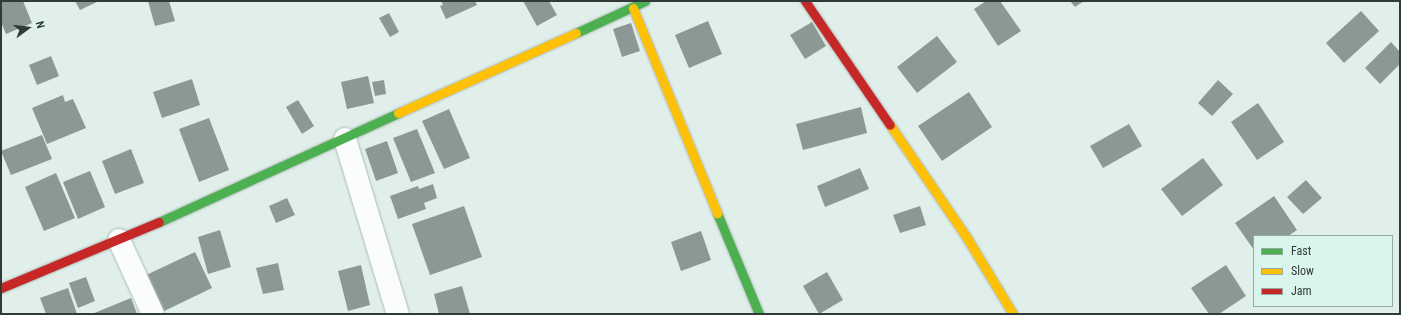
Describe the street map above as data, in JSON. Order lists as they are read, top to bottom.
{
  "legend": ["Fast", "Slow", "Jam"],
  "north": "right"
}
